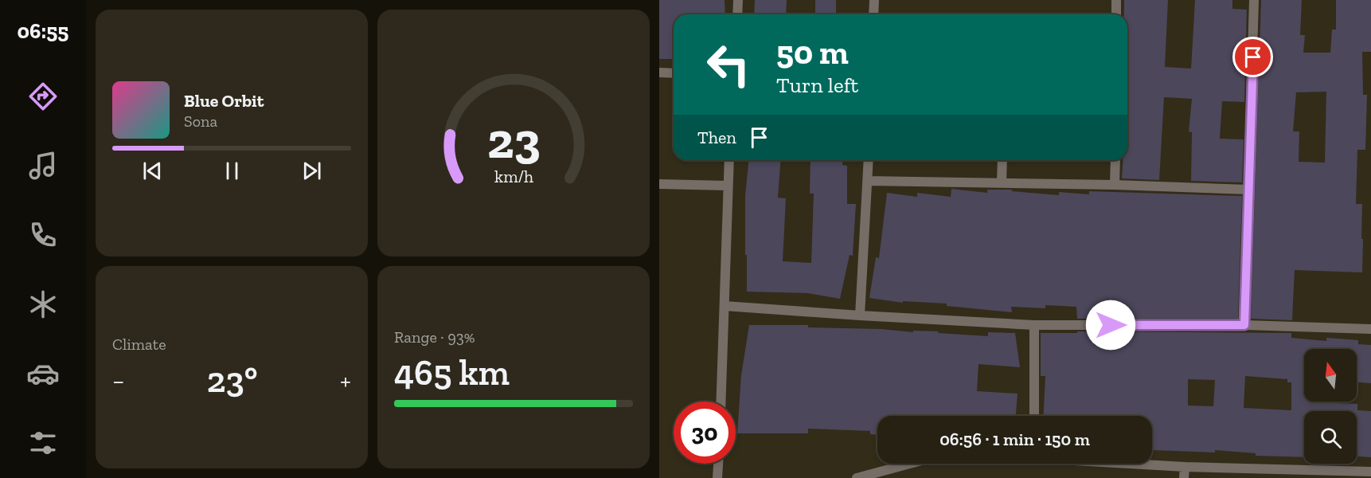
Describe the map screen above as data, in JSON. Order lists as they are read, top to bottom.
{
  "north": "top",
  "page": {
    "tabs": "06:55",
    "turn": ["50 m", "Turn left"],
    "song": ["Blue Orbit", "Sona"],
    "then": "Then",
    "tile": [
      "Climate",
      ["Range · 93%", "465 km"]
    ],
    "heat": ["−", "23°", "+"],
    "limit": "30",
    "trip": "06:56 · 1 min · 150 m",
    "gauge": ["23", "km/h"]
  }
}
